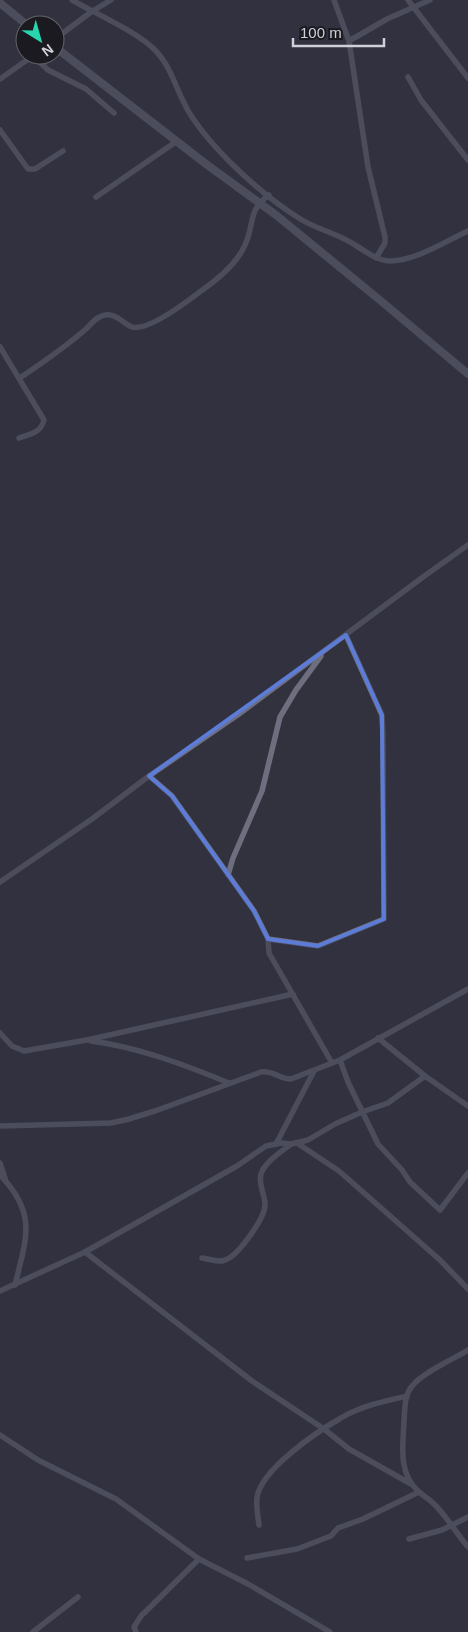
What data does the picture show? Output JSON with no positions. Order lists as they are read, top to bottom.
{
  "scale_bar": "100 m",
  "north": "bottom right"
}
